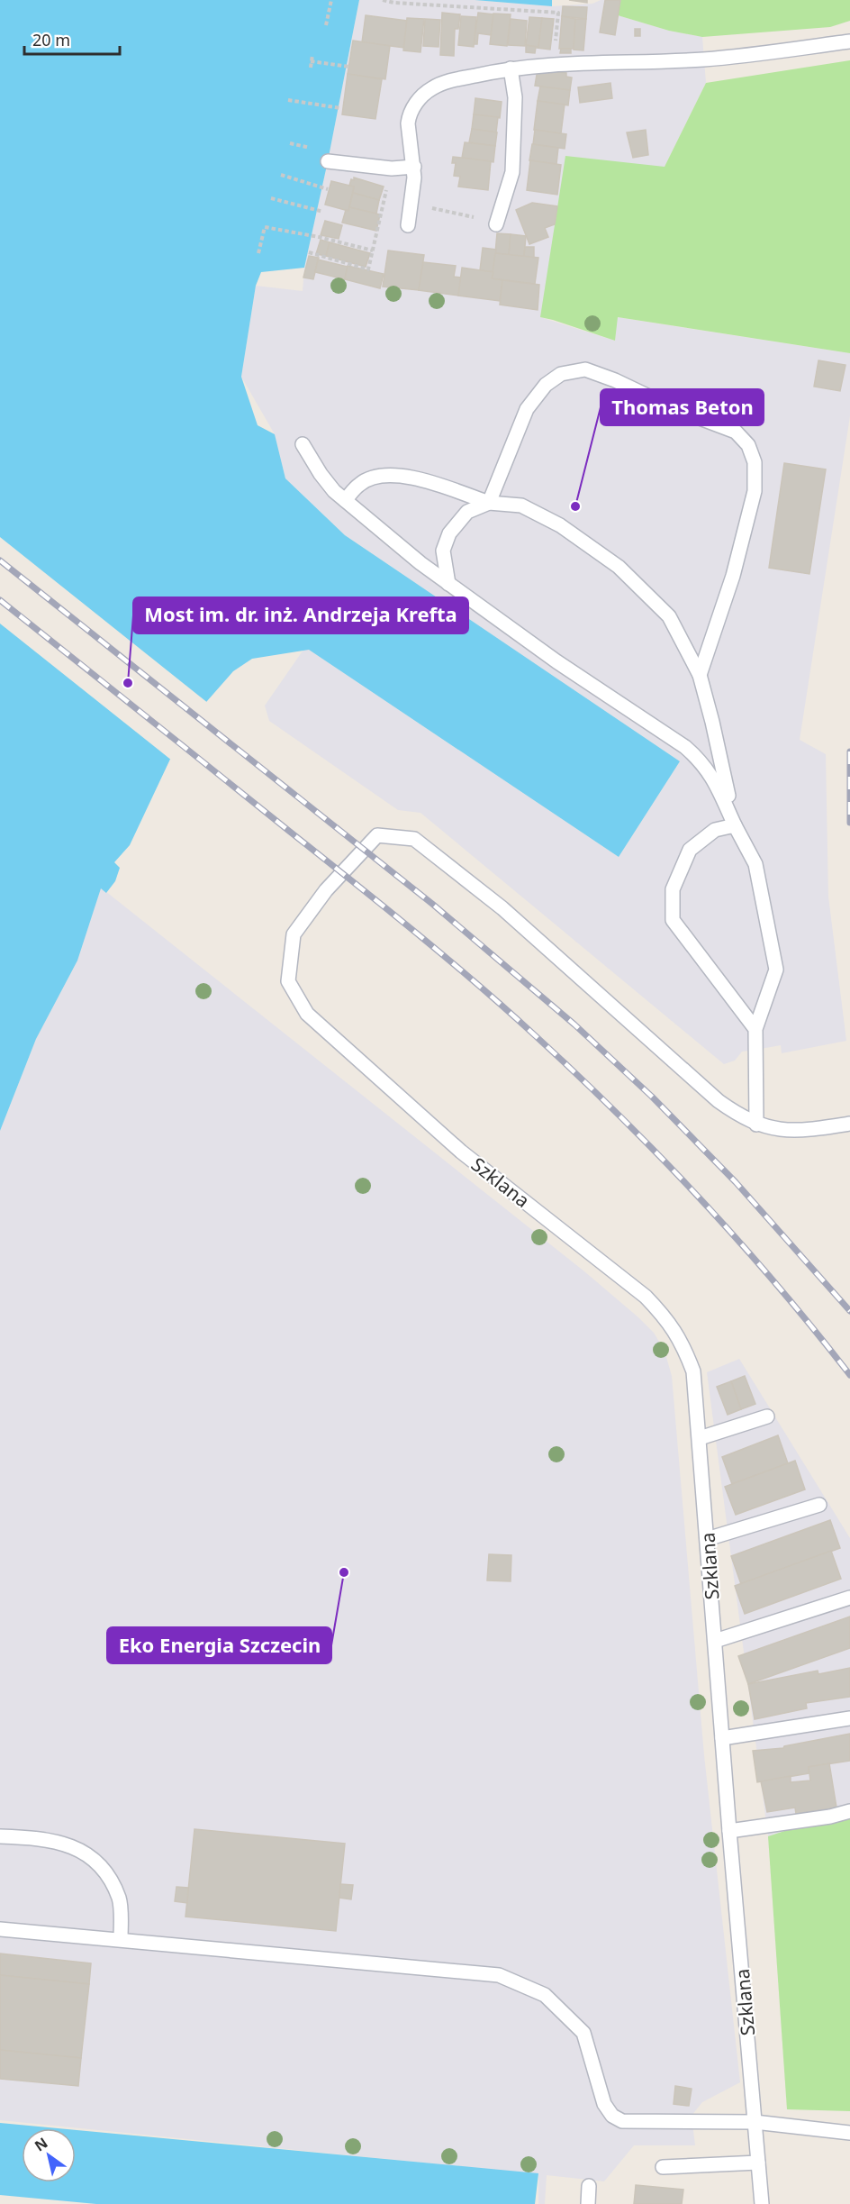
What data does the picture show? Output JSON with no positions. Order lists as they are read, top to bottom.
{
  "streets": {
    "lane": ["Szklana"]
  },
  "places": ["Thomas Beton", "Most im. dr. inż. Andrzeja Krefta", "Eko Energia Szczecin"],
  "scale_bar": "20 m",
  "north": "top left"
}
